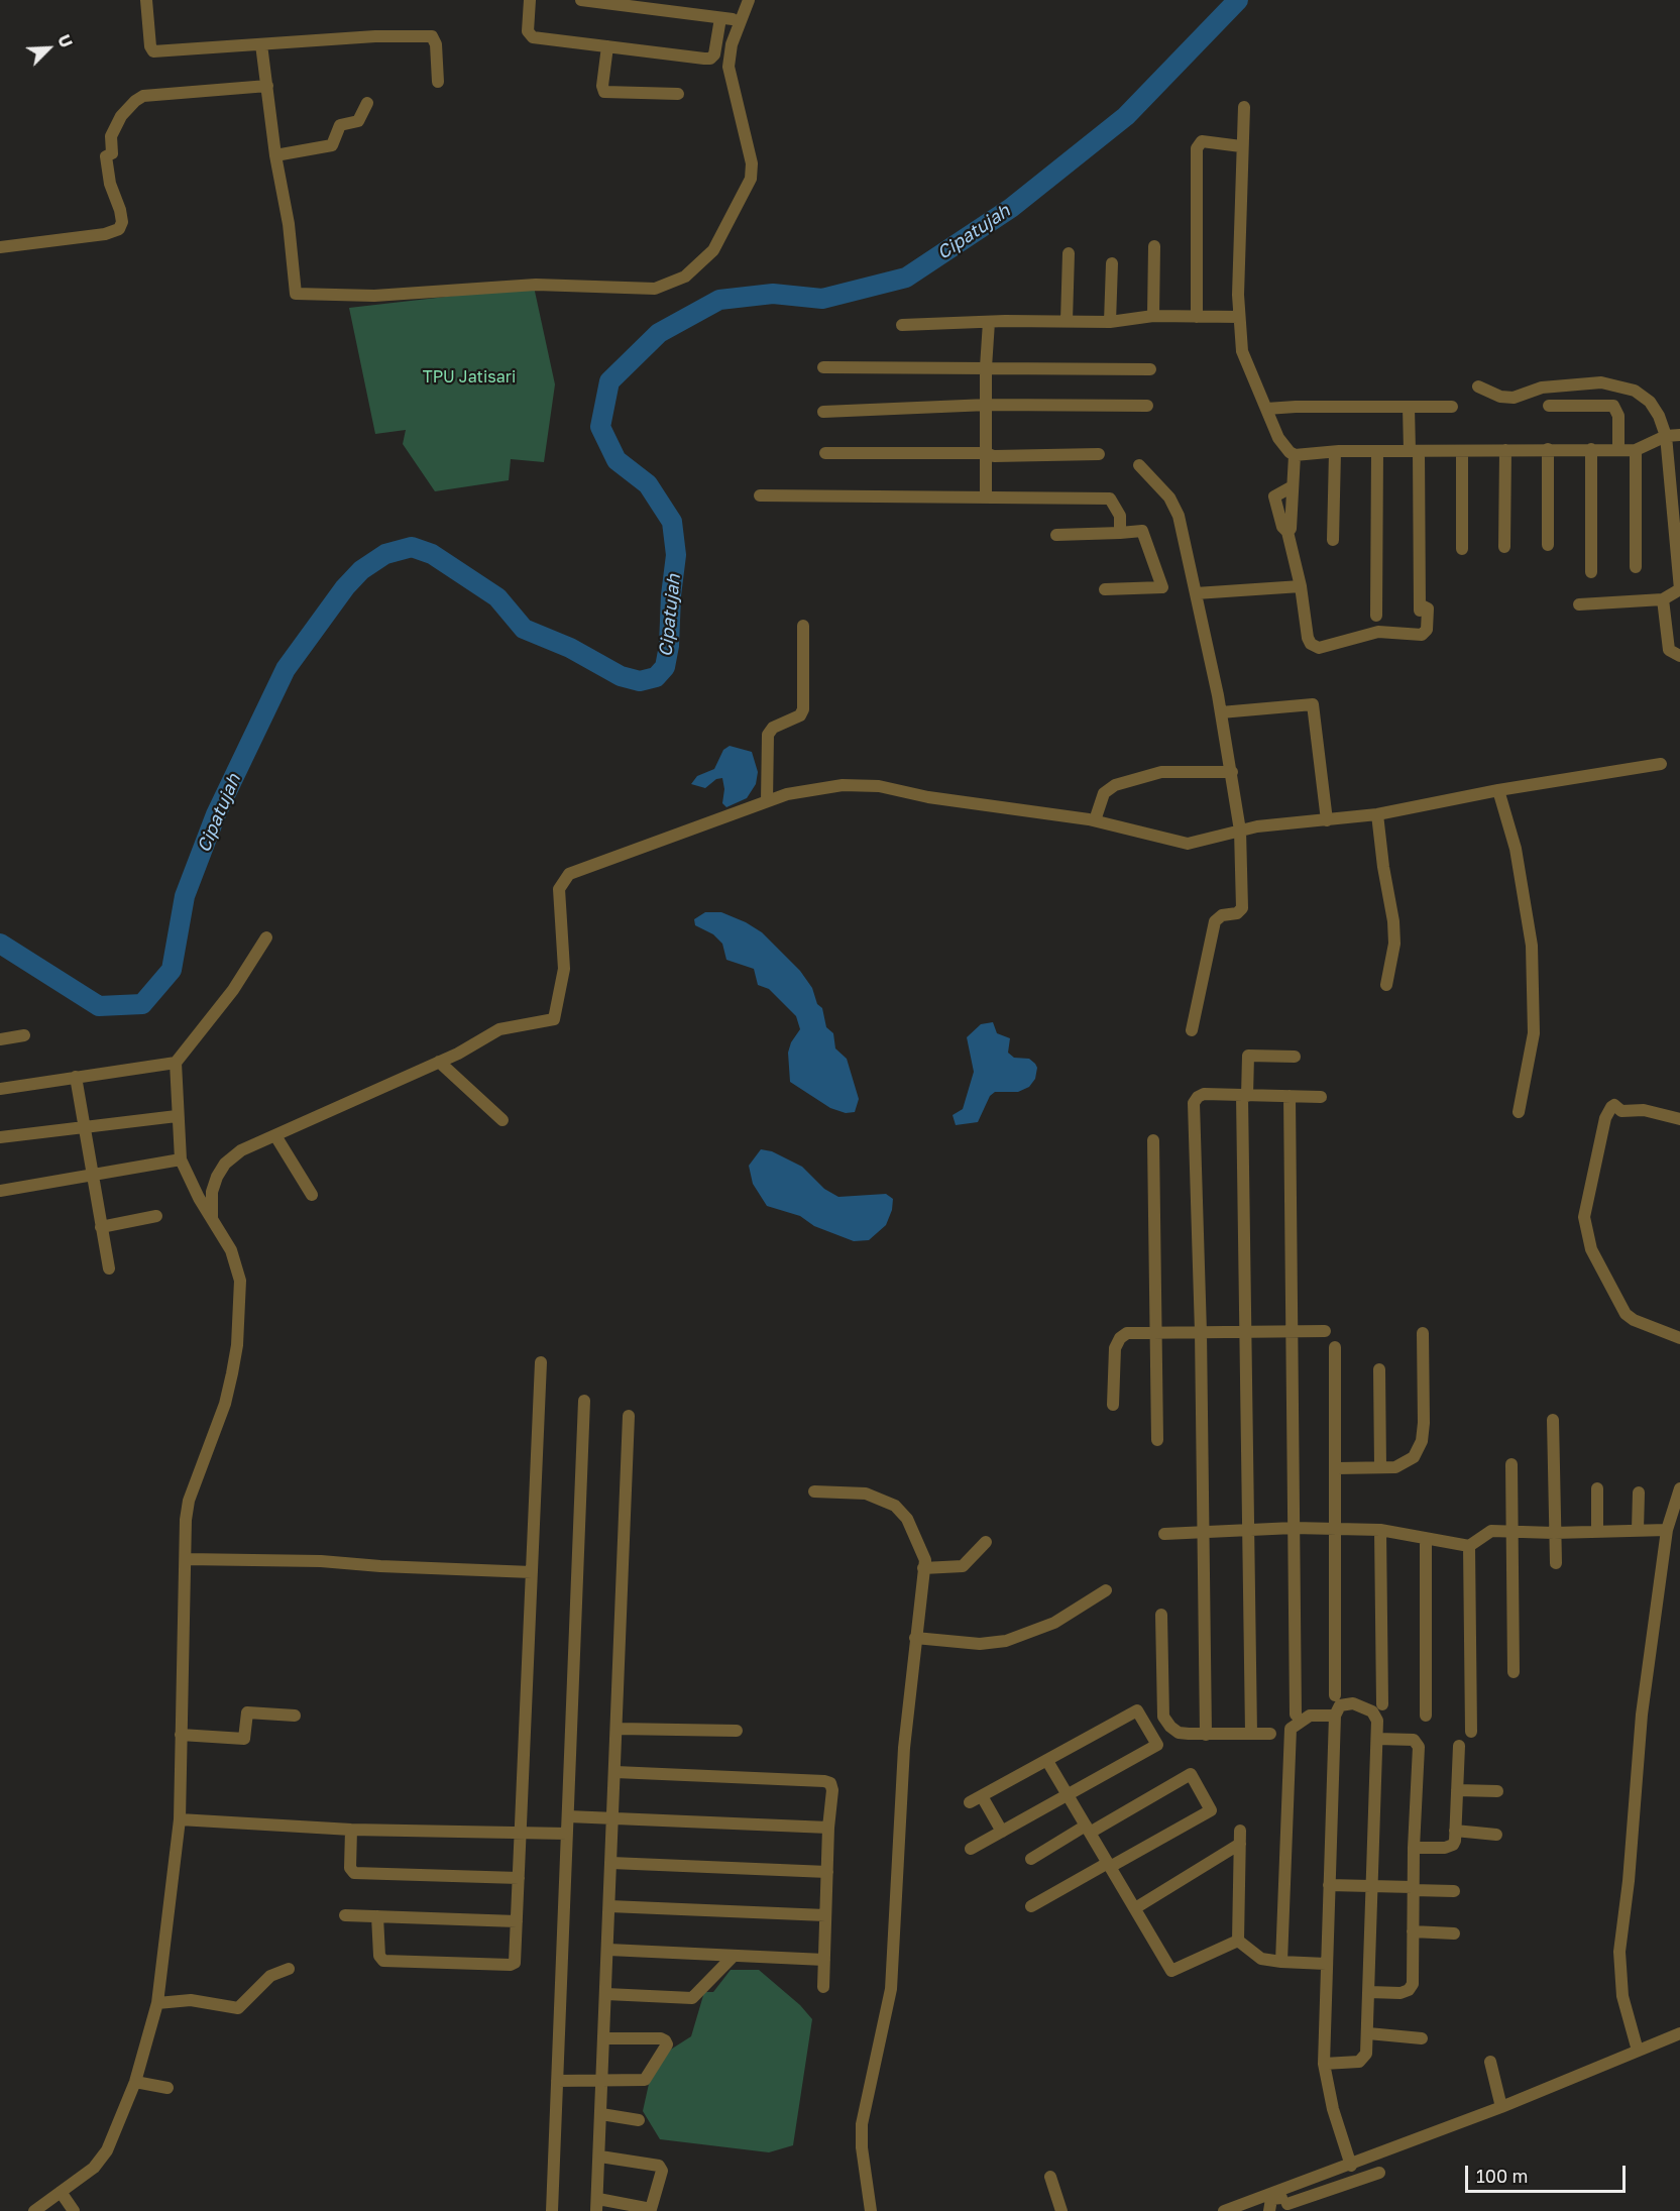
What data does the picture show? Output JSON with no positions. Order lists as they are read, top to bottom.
{
  "water": ["Cipatujah"],
  "parks": ["TPU Jatisari"],
  "scale_bar": "100 m",
  "north": "top right"
}
